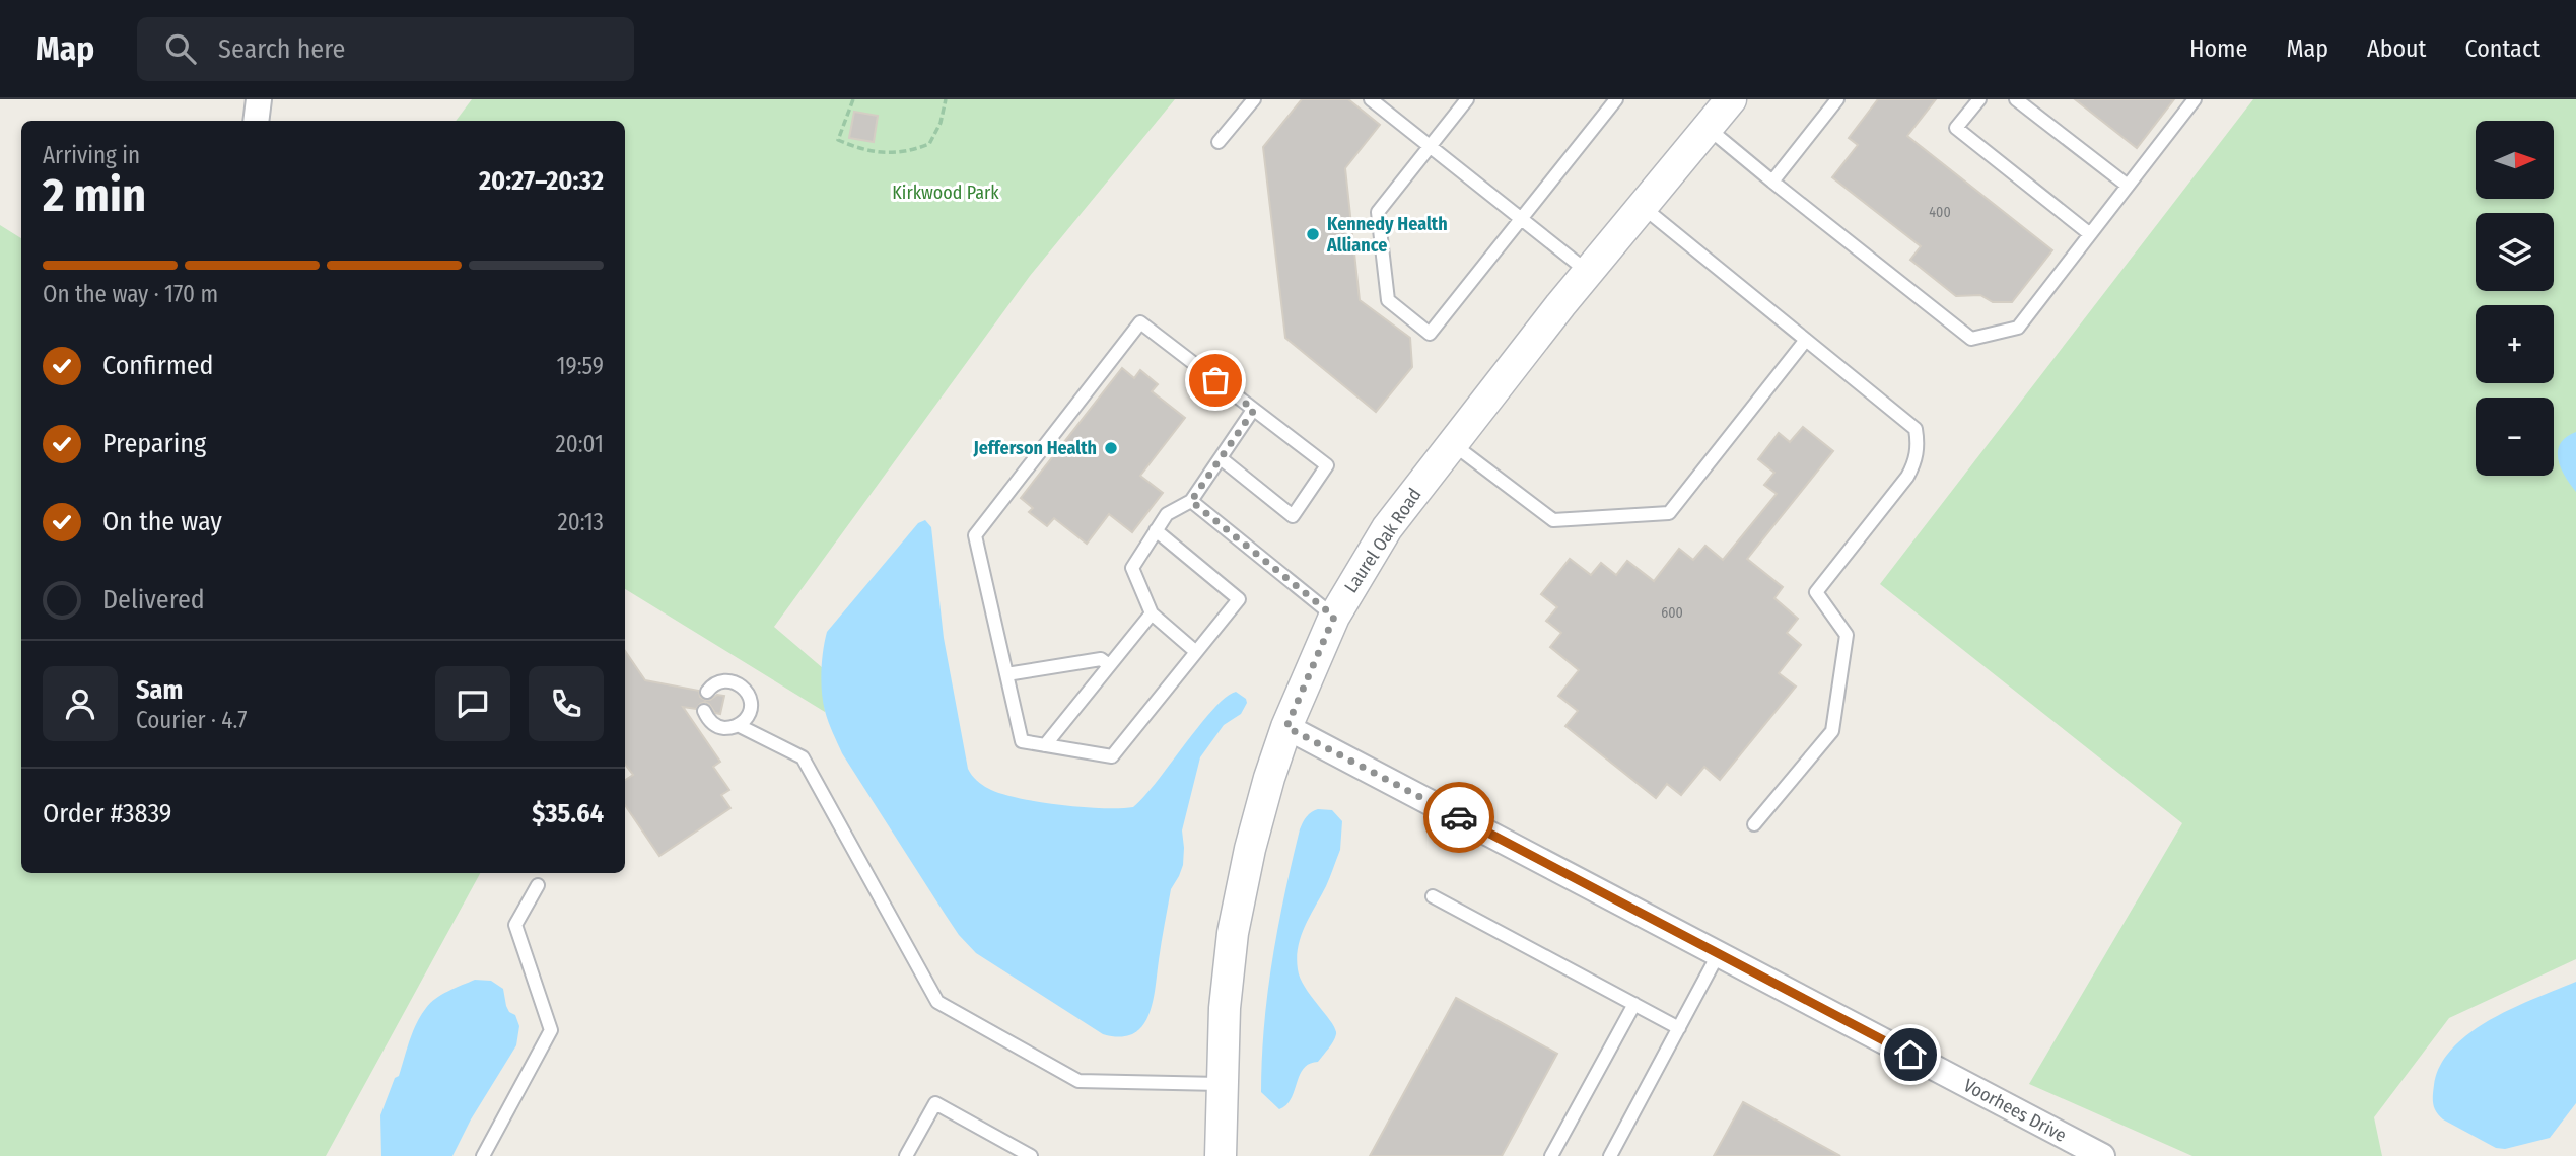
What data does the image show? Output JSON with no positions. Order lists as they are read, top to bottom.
{
  "streets": {
    "street": ["Laurel Oak Road", "Voorhees Drive"]
  },
  "crossings": [
    ["Laurel Oak Road", "Voorhees Drive"]
  ],
  "parks": ["Kirkwood Park"],
  "places": ["Kennedy Health Alliance", "Jefferson Health"],
  "house_numbers": ["400", "600"],
  "north": "right",
  "page": {
    "header": "Map",
    "search": "Search here",
    "nav": [
      "Home",
      "Map",
      "About",
      "Contact"
    ],
    "map_buttons": ["+", "−"],
    "heading": ["2 min", "Arriving in", "20:27–20:32"],
    "panel": [
      "Sam",
      "Courier · 4.7",
      "Order #3839",
      "$35.64"
    ],
    "bar": "On the way · 170 m",
    "list": [
      ["Confirmed", "19:59"],
      ["Preparing", "20:01"],
      ["On the way", "20:13"],
      "Delivered"
    ]
  }
}
